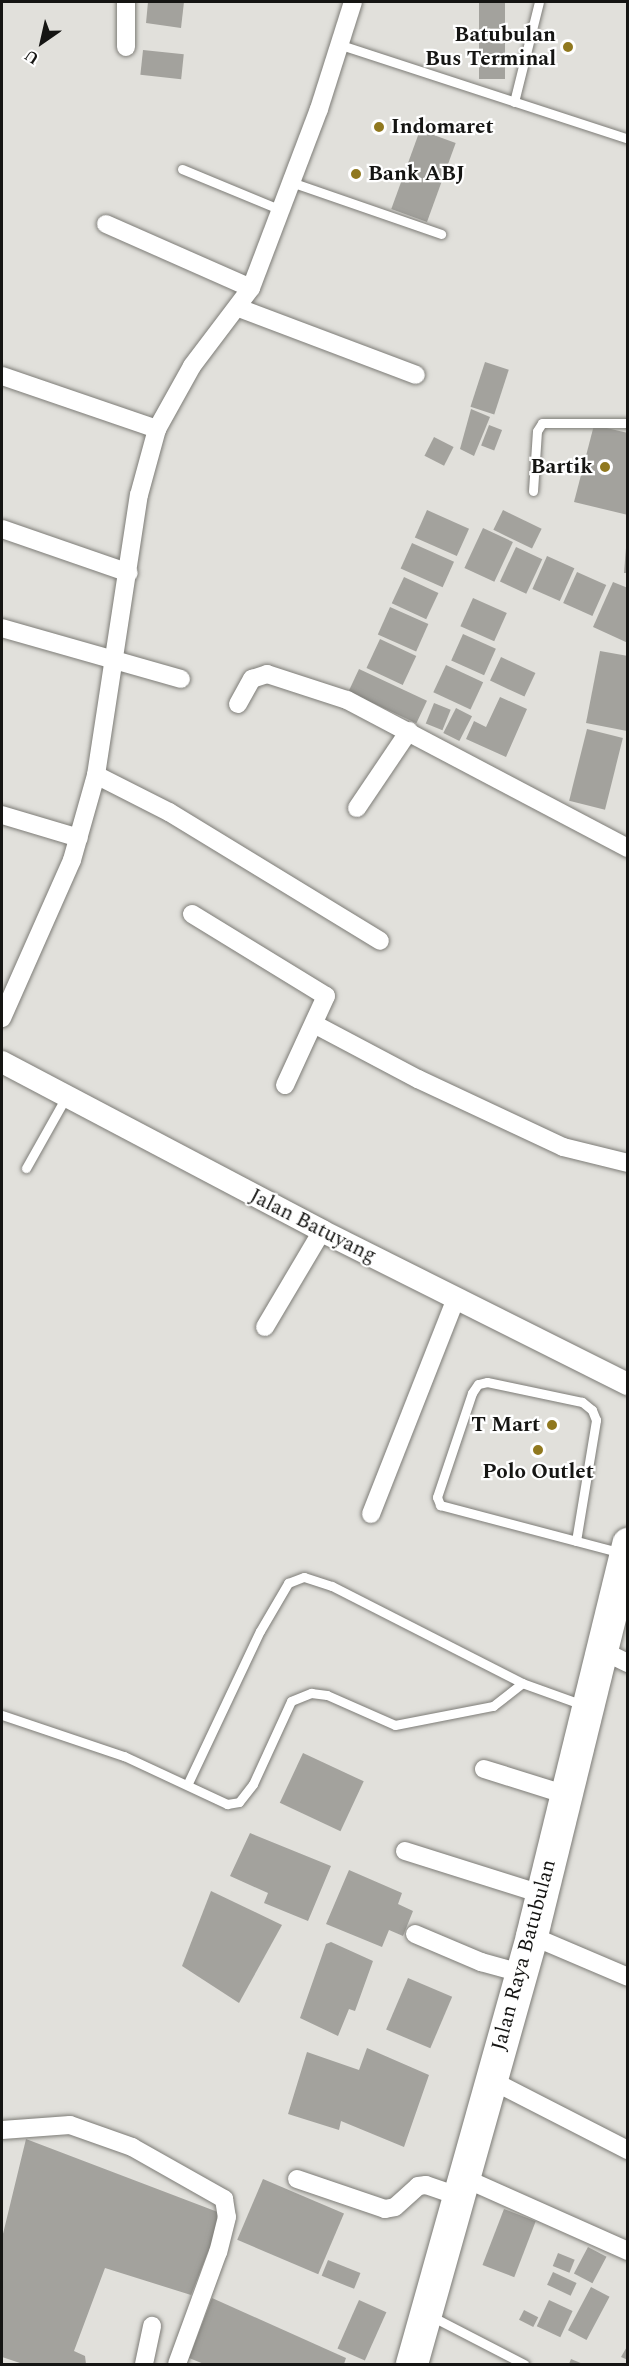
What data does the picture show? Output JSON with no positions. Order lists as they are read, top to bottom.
{
  "streets": {
    "highway": ["Jalan Raya Batubulan"],
    "street": ["Jalan Batuyang"]
  },
  "places": [
    "Batubulan Bus Terminal",
    "Indomaret",
    "Bank ABJ",
    "Bartik",
    "T Mart",
    "Polo Outlet"
  ],
  "north": "bottom left"
}
